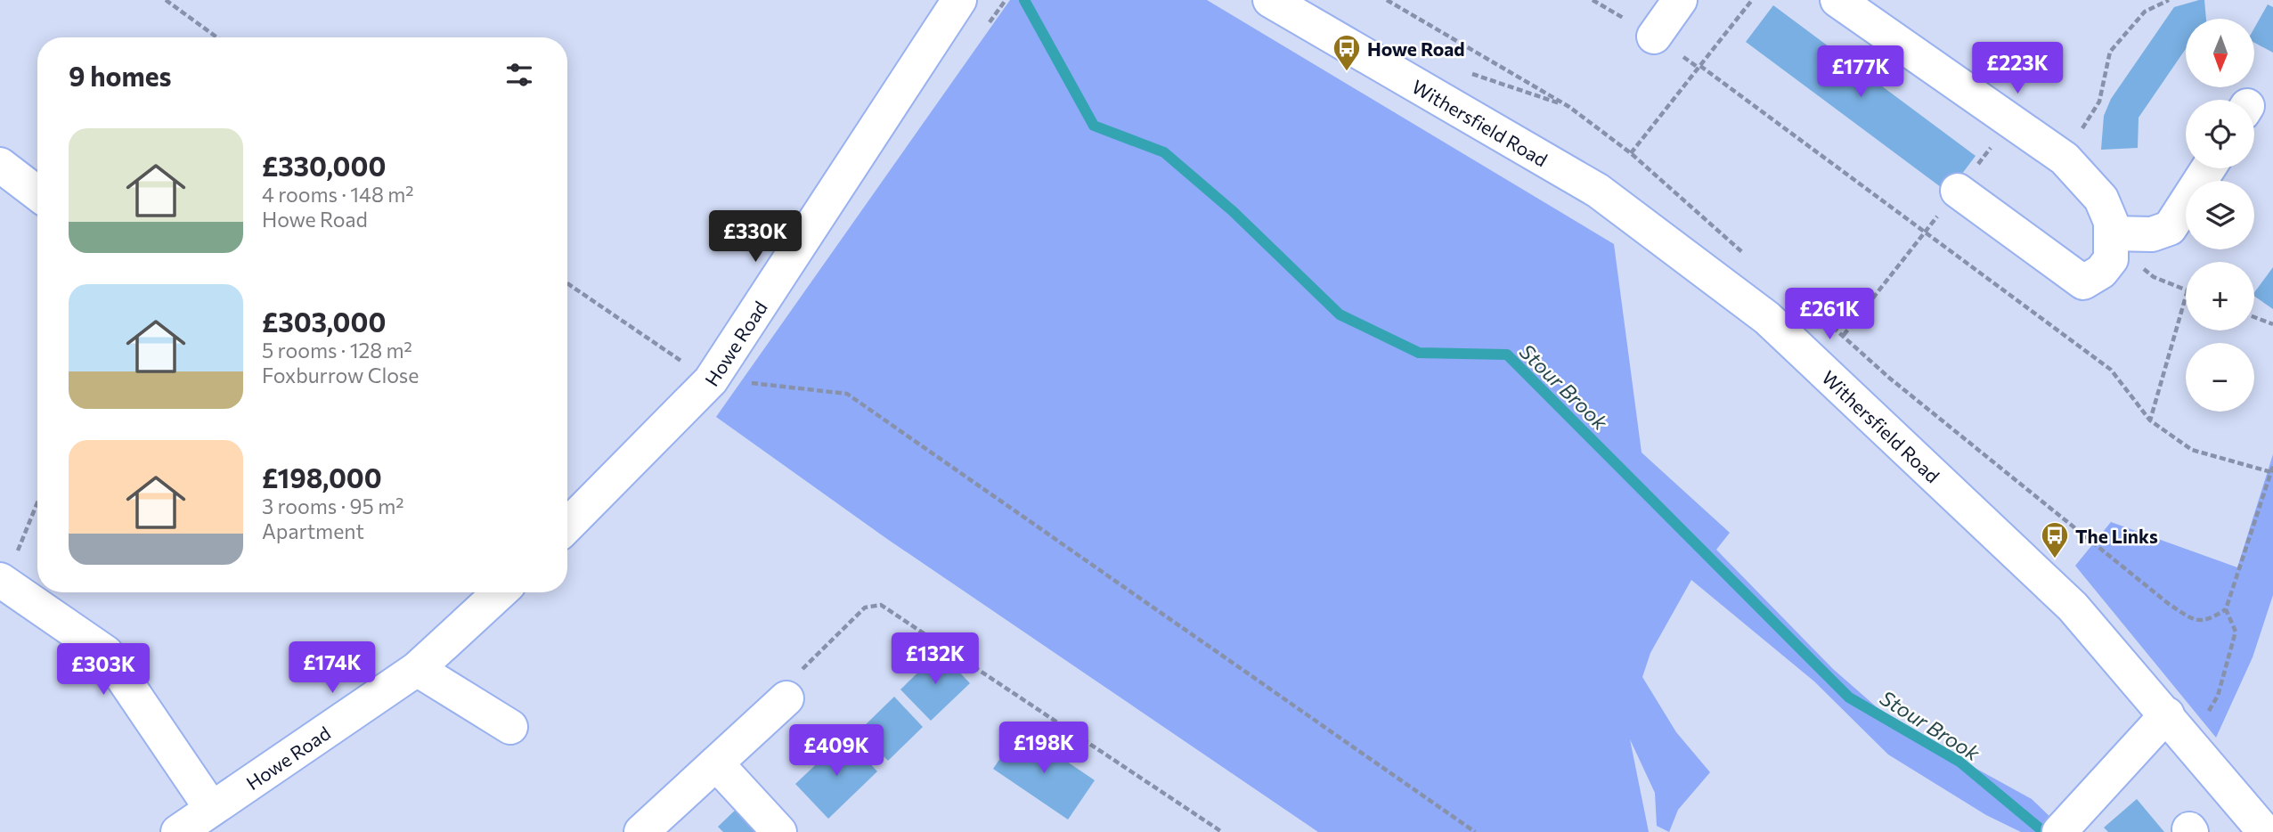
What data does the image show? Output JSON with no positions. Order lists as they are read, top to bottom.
{
  "streets": {
    "street": ["Withersfield Road", "Howe Road"]
  },
  "water": ["Stour Brook"],
  "places": {
    "bus stop": ["Howe Road", "The Links"]
  },
  "north": "bottom",
  "page": {
    "map_buttons": ["+", "−"],
    "heading": "9 homes",
    "price": [
      "£223K",
      "£177K",
      "£330K",
      "£261K",
      "£132K",
      "£174K",
      "£303K",
      "£198K",
      "£409K"
    ],
    "list": [
      {
        "name": "£330,000",
        "note": "4 rooms · 148 m² · Howe Road"
      },
      {
        "name": "£303,000",
        "note": "5 rooms · 128 m² · Foxburrow Close"
      },
      {
        "name": "£198,000",
        "note": "3 rooms · 95 m² · Apartment"
      }
    ]
  }
}
